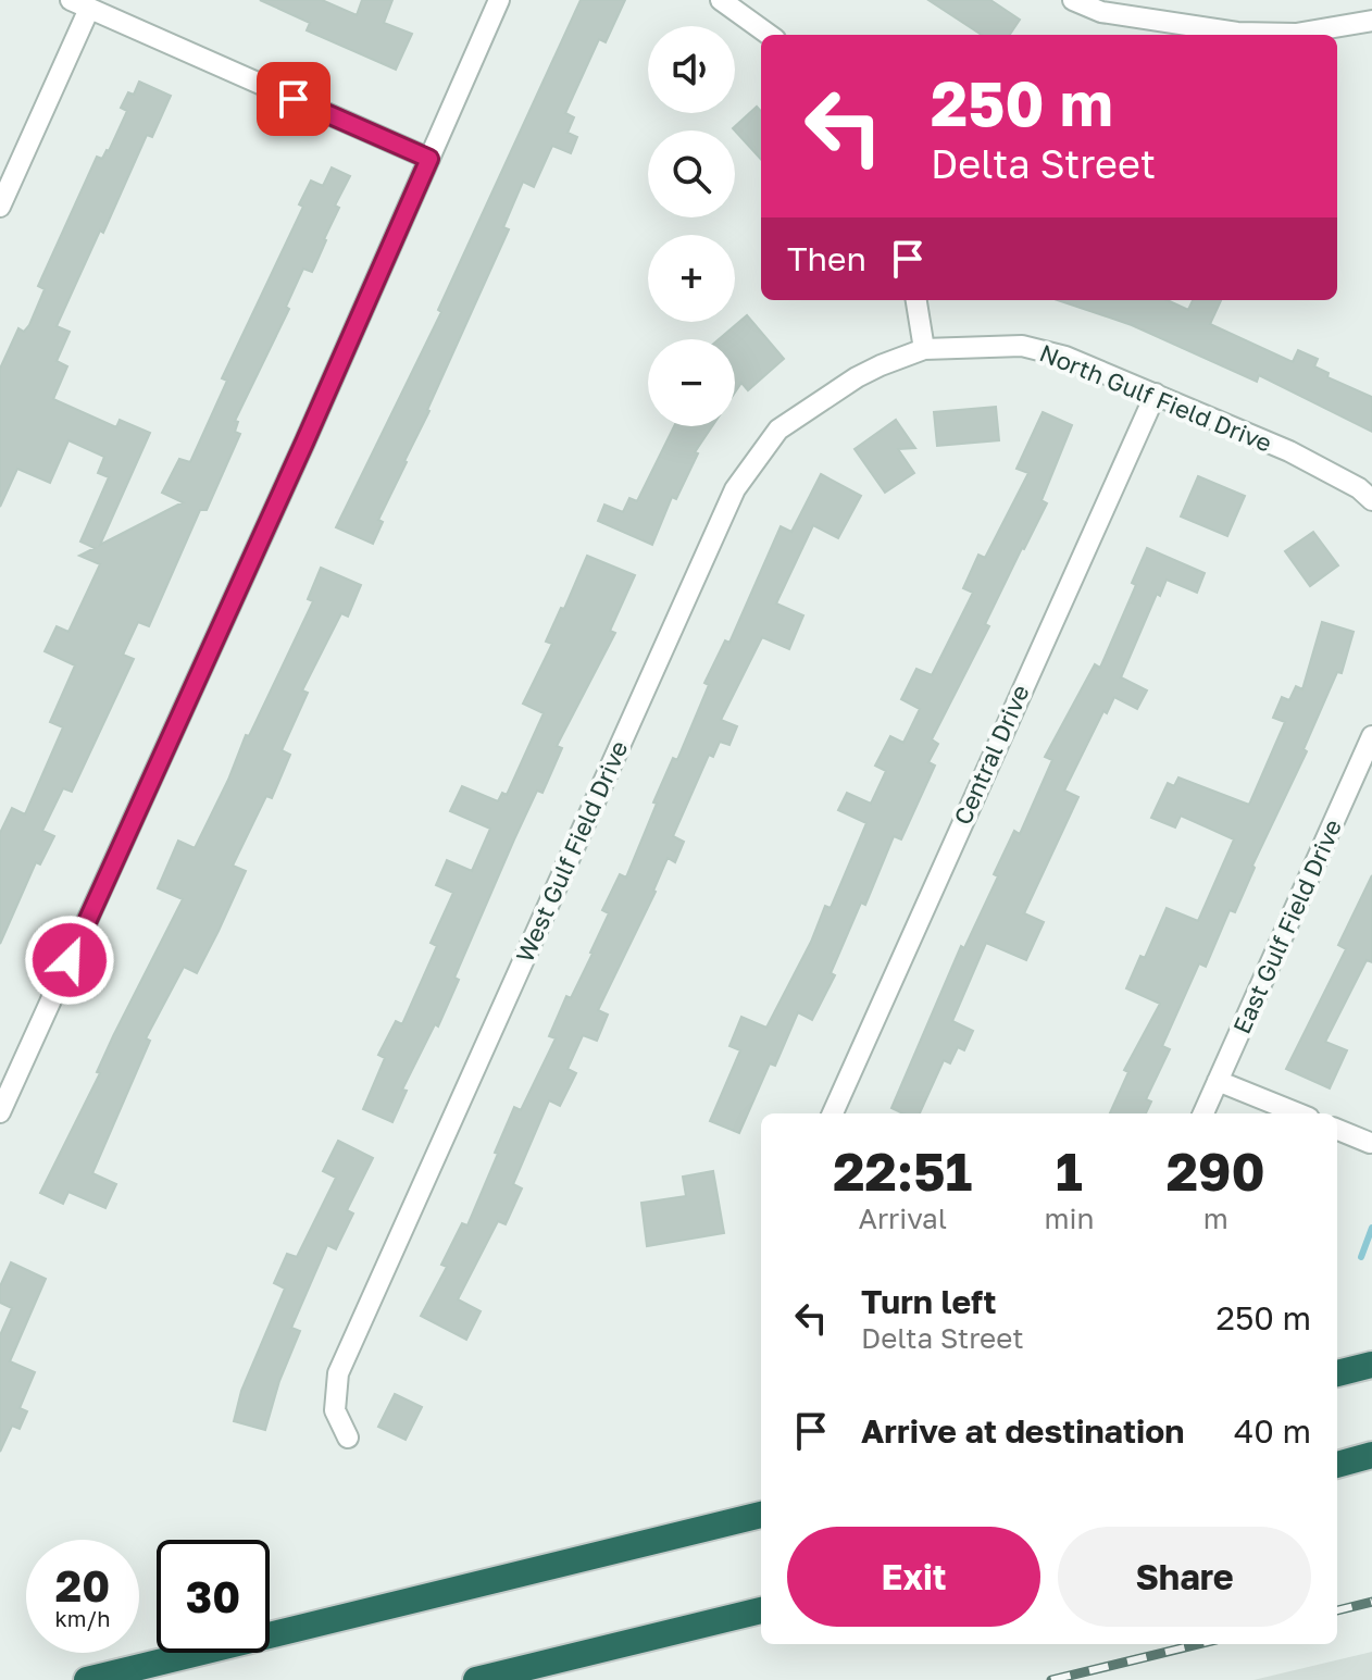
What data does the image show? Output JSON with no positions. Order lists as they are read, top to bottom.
{
  "streets": {
    "street": [
      "North Gulf Field Drive",
      "Central Drive",
      "West Gulf Field Drive",
      "East Gulf Field Drive"
    ]
  },
  "crossings": [
    ["North Gulf Field Drive", "Central Drive"],
    ["North Gulf Field Drive", "West Gulf Field Drive"]
  ],
  "page": {
    "map_buttons": ["+", "−"],
    "turn": ["250 m", "Delta Street"],
    "then": "Then",
    "eta": [
      "22:51",
      "Arrival",
      "1",
      "min",
      "290",
      "m"
    ],
    "list": [
      {
        "name": "Turn left",
        "note": "Delta Street",
        "value": "250 m"
      },
      {
        "name": "Arrive at destination",
        "value": "40 m"
      }
    ],
    "buttons": ["Exit", "Share"],
    "speed": "20 km/h",
    "limit": "30"
  }
}
